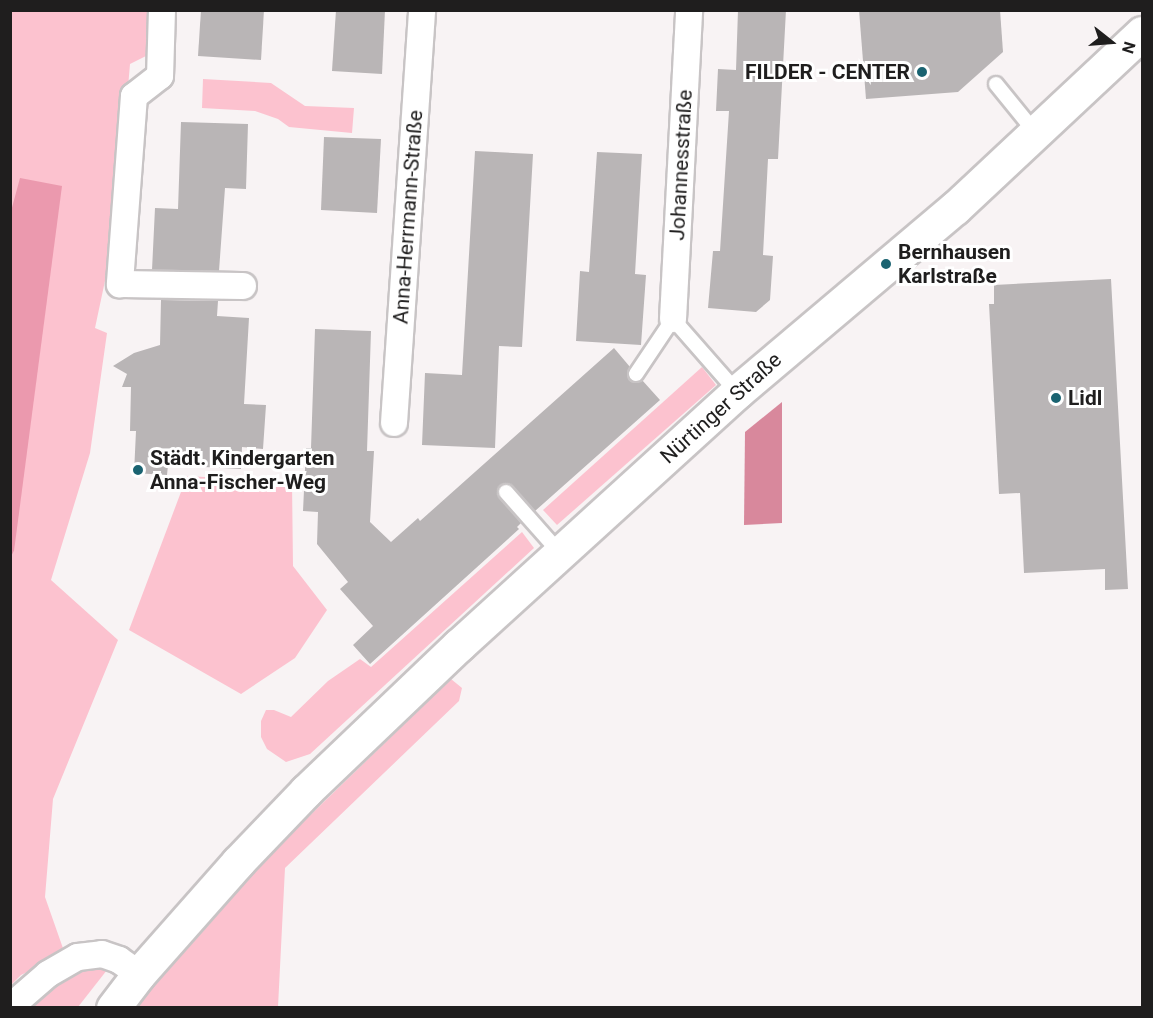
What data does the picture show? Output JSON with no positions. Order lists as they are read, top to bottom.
{
  "streets": {
    "main road": ["Nürtinger Straße"],
    "street": ["Johannesstraße", "Anna-Herrmann-Straße"]
  },
  "places": [
    "FILDER - CENTER",
    "Bernhausen Karlstraße",
    "Lidl",
    "Städt. Kindergarten Anna-Fischer-Weg"
  ],
  "north": "right"
}
